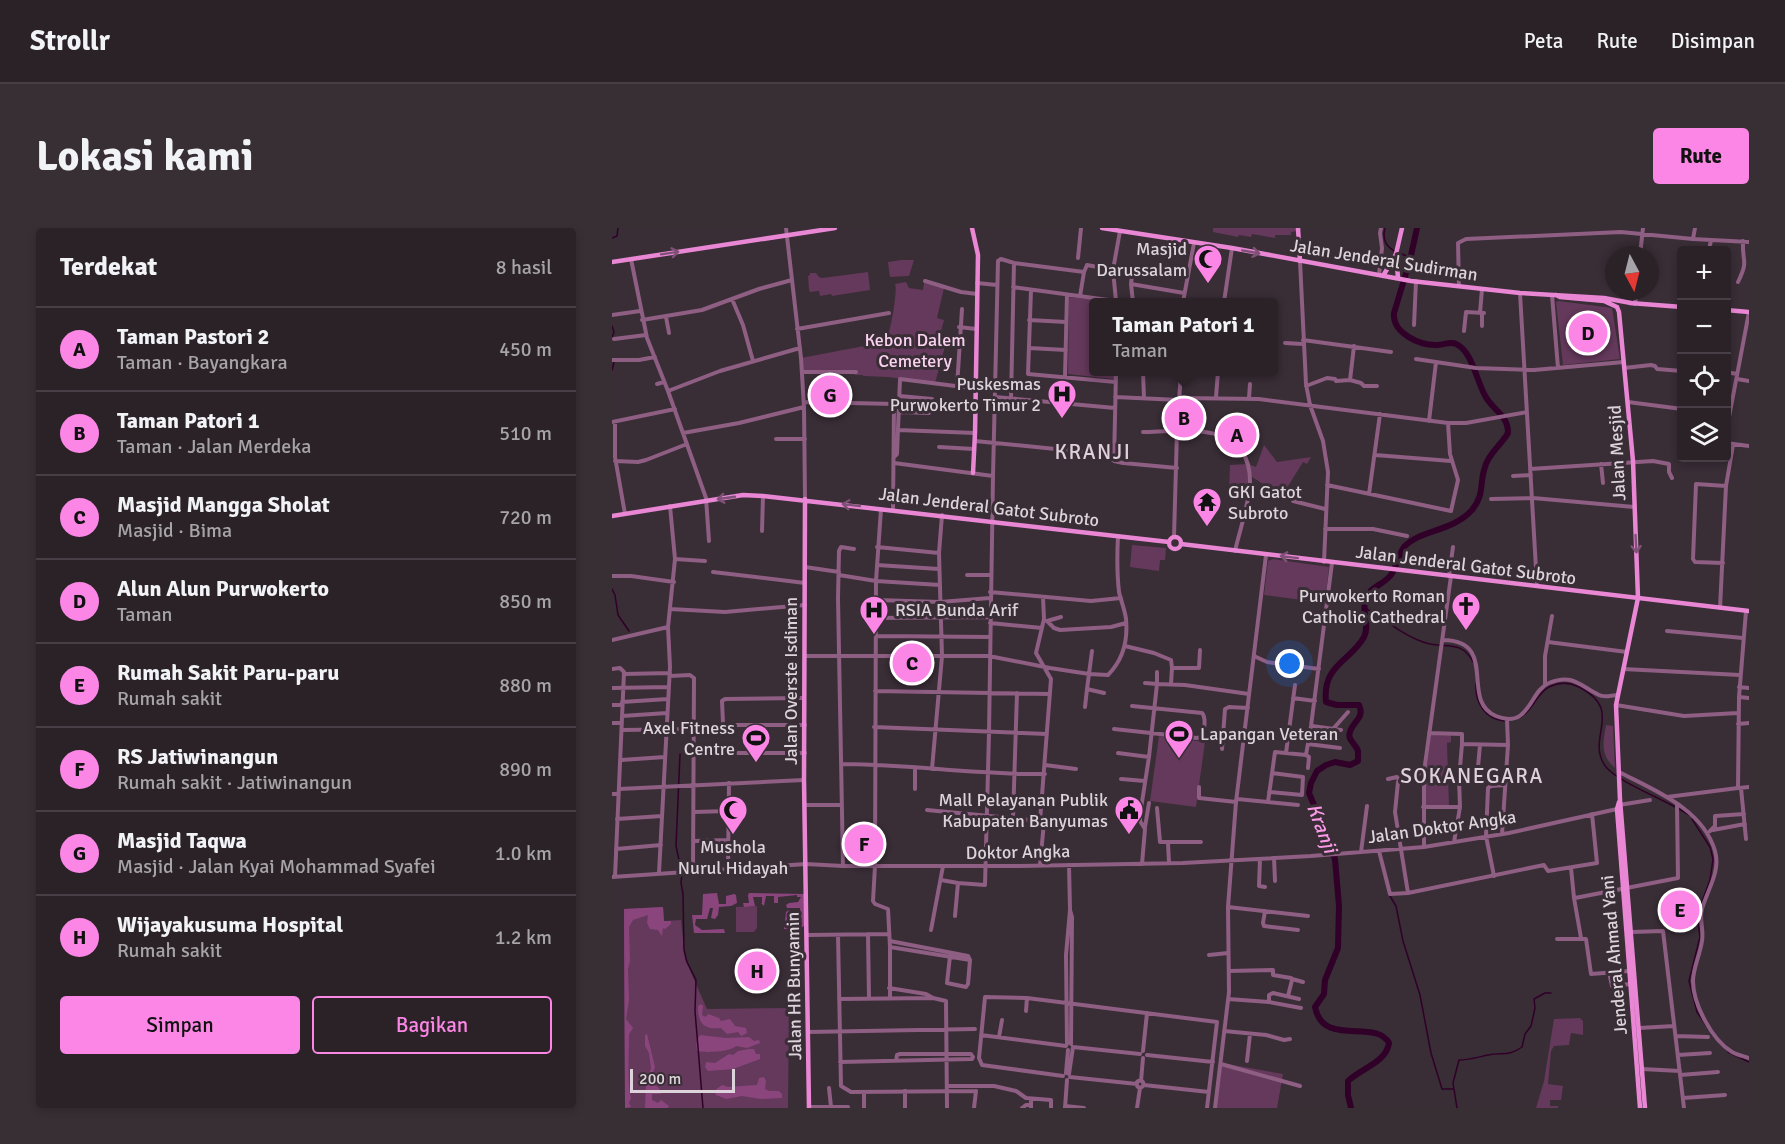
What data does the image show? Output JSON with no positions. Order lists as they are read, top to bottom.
{
  "streets": {
    "main road": [
      "Jalan Jenderal Sudirman",
      "Jalan Mesjid",
      "Jalan Jenderal Gatot Subroto",
      "Jalan Overste Isdiman",
      "Jenderal Ahmad Yani",
      "Jalan HR Bunyamin"
    ],
    "street": ["Jalan Doktor Angka", "Doktor Angka"]
  },
  "crossings": [
    ["Jalan Jenderal Sudirman", "Jalan Mesjid"],
    ["Jalan Mesjid", "Jalan Jenderal Gatot Subroto"],
    ["Jalan Mesjid", "Jenderal Ahmad Yani"],
    ["Jalan Jenderal Gatot Subroto", "Jalan Overste Isdiman"],
    ["Jalan Overste Isdiman", "Doktor Angka"],
    ["Jalan Overste Isdiman", "Jalan HR Bunyamin"],
    ["Jalan Doktor Angka", "Doktor Angka"],
    ["Jalan Doktor Angka", "Jenderal Ahmad Yani"],
    ["Doktor Angka", "Jalan HR Bunyamin"]
  ],
  "districts": ["KRANJI", "SOKANEGARA"],
  "water": ["Kranji"],
  "parks": ["Kebon Dalem Cemetery"],
  "places": {
    "mosque": ["Masjid Darussalam", "Mushola Nurul Hidayah"],
    "hospital": ["Puskesmas Purwokerto Timur 2", "RSIA Bunda Arif"],
    "temple": ["GKI Gatot Subroto"],
    "church": ["Purwokerto Roman Catholic Cathedral"],
    "sports": ["Lapangan Veteran", "Axel Fitness Centre"],
    "public building": ["Mall Pelayanan Publik Kabupaten Banyumas"]
  },
  "scale_bar": "200 m",
  "north": "bottom",
  "page": {
    "header": "Strollr",
    "nav": ["Peta", "Rute", "Disimpan"],
    "buttons": [
      "Rute",
      ["Simpan", "Bagikan"]
    ],
    "title": "Lokasi kami",
    "heading": ["Terdekat", "8 hasil"],
    "map_buttons": ["+", "−"],
    "popup": ["Taman Patori 1", "Taman"],
    "list": [
      {
        "mark": "A",
        "name": "Taman Pastori 2",
        "note": "Taman · Bayangkara",
        "value": "450 m"
      },
      {
        "mark": "B",
        "name": "Taman Patori 1",
        "note": "Taman · Jalan Merdeka",
        "value": "510 m"
      },
      {
        "mark": "C",
        "name": "Masjid Mangga Sholat",
        "note": "Masjid · Bima",
        "value": "720 m"
      },
      {
        "mark": "D",
        "name": "Alun Alun Purwokerto",
        "note": "Taman",
        "value": "850 m"
      },
      {
        "mark": "E",
        "name": "Rumah Sakit Paru-paru",
        "note": "Rumah sakit",
        "value": "880 m"
      },
      {
        "mark": "F",
        "name": "RS Jatiwinangun",
        "note": "Rumah sakit · Jatiwinangun",
        "value": "890 m"
      },
      {
        "mark": "G",
        "name": "Masjid Taqwa",
        "note": "Masjid · Jalan Kyai Mohammad Syafei",
        "value": "1.0 km"
      },
      {
        "mark": "H",
        "name": "Wijayakusuma Hospital",
        "note": "Rumah sakit",
        "value": "1.2 km"
      }
    ],
    "pins": [
      "D",
      "G",
      "B",
      "A",
      "C",
      "F",
      "E",
      "H"
    ],
    "scale": "200 m"
  }
}
